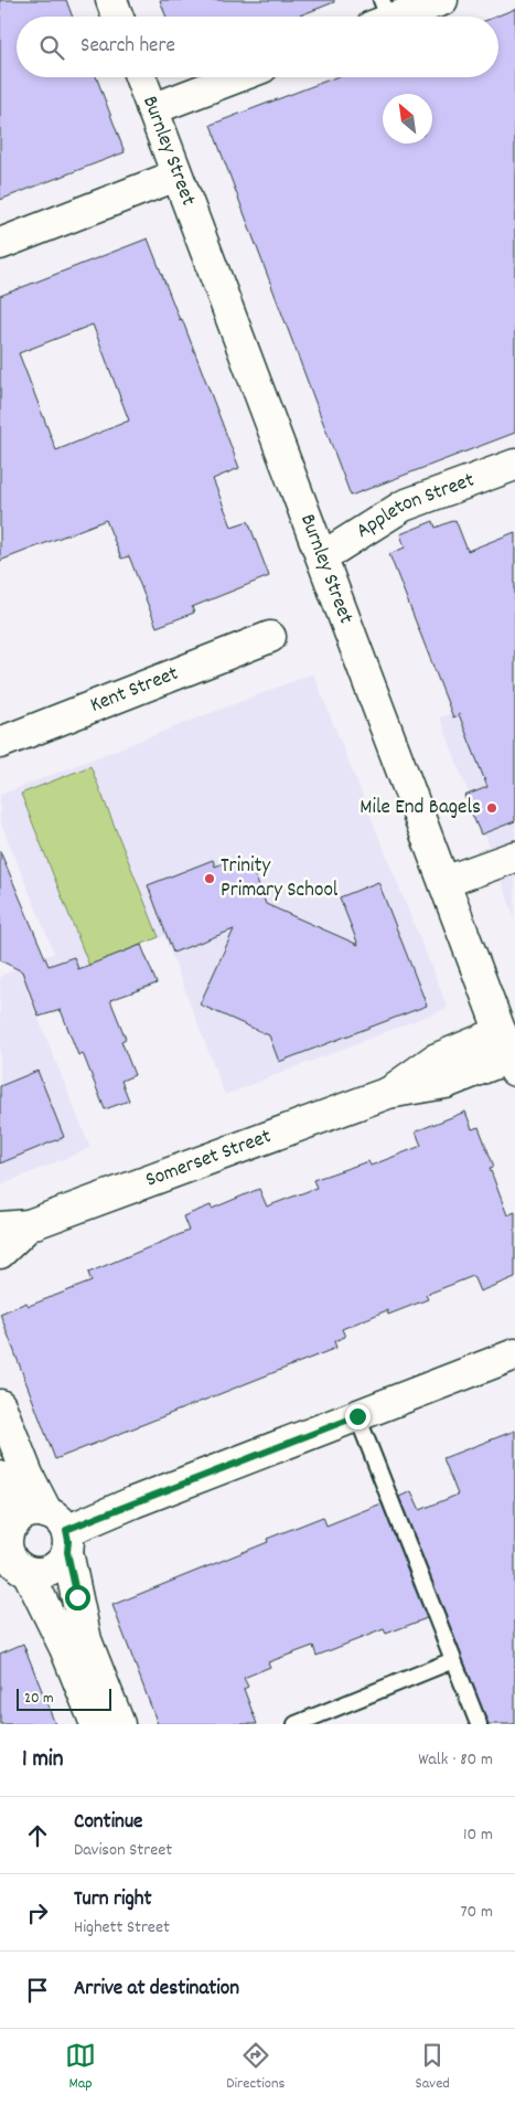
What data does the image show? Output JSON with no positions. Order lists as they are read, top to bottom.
{
  "streets": {
    "street": [
      "Burnley Street",
      "Appleton Street",
      "Kent Street",
      "Somerset Street"
    ]
  },
  "crossings": [
    ["Burnley Street", "Appleton Street"],
    ["Burnley Street", "Somerset Street"]
  ],
  "places": ["Mile End Bagels", "Trinity Primary School"],
  "scale_bar": "20 m",
  "north": "top left",
  "page": {
    "search": "Search here",
    "scale": "20 m",
    "heading": ["1 min", "Walk · 80 m"],
    "list": [
      ["Continue", "Davison Street", "10 m"],
      ["Turn right", "Highett Street", "70 m"],
      "Arrive at destination"
    ],
    "nav": ["Map", "Directions", "Saved"]
  }
}
